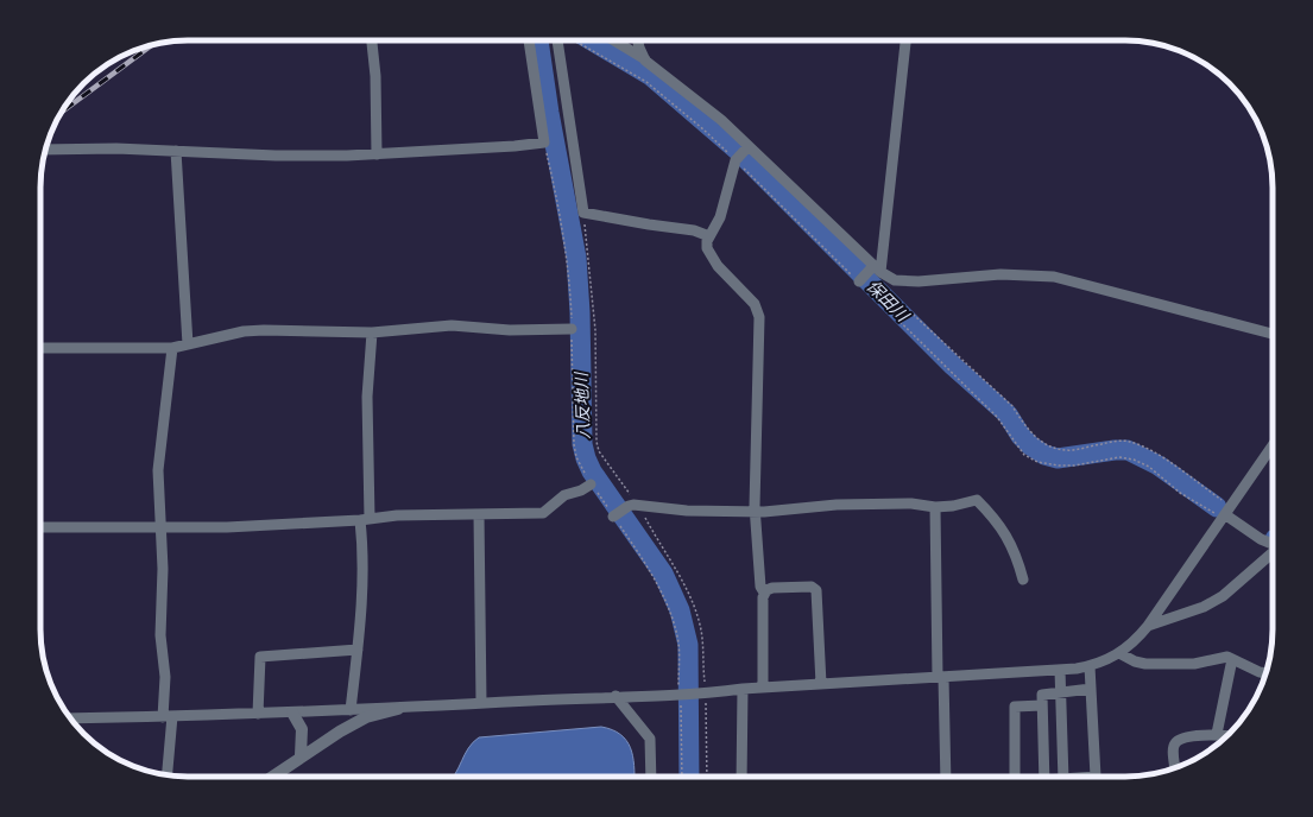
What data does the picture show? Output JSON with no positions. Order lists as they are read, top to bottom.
{
  "water": ["保田川", "八反地川"]
}
